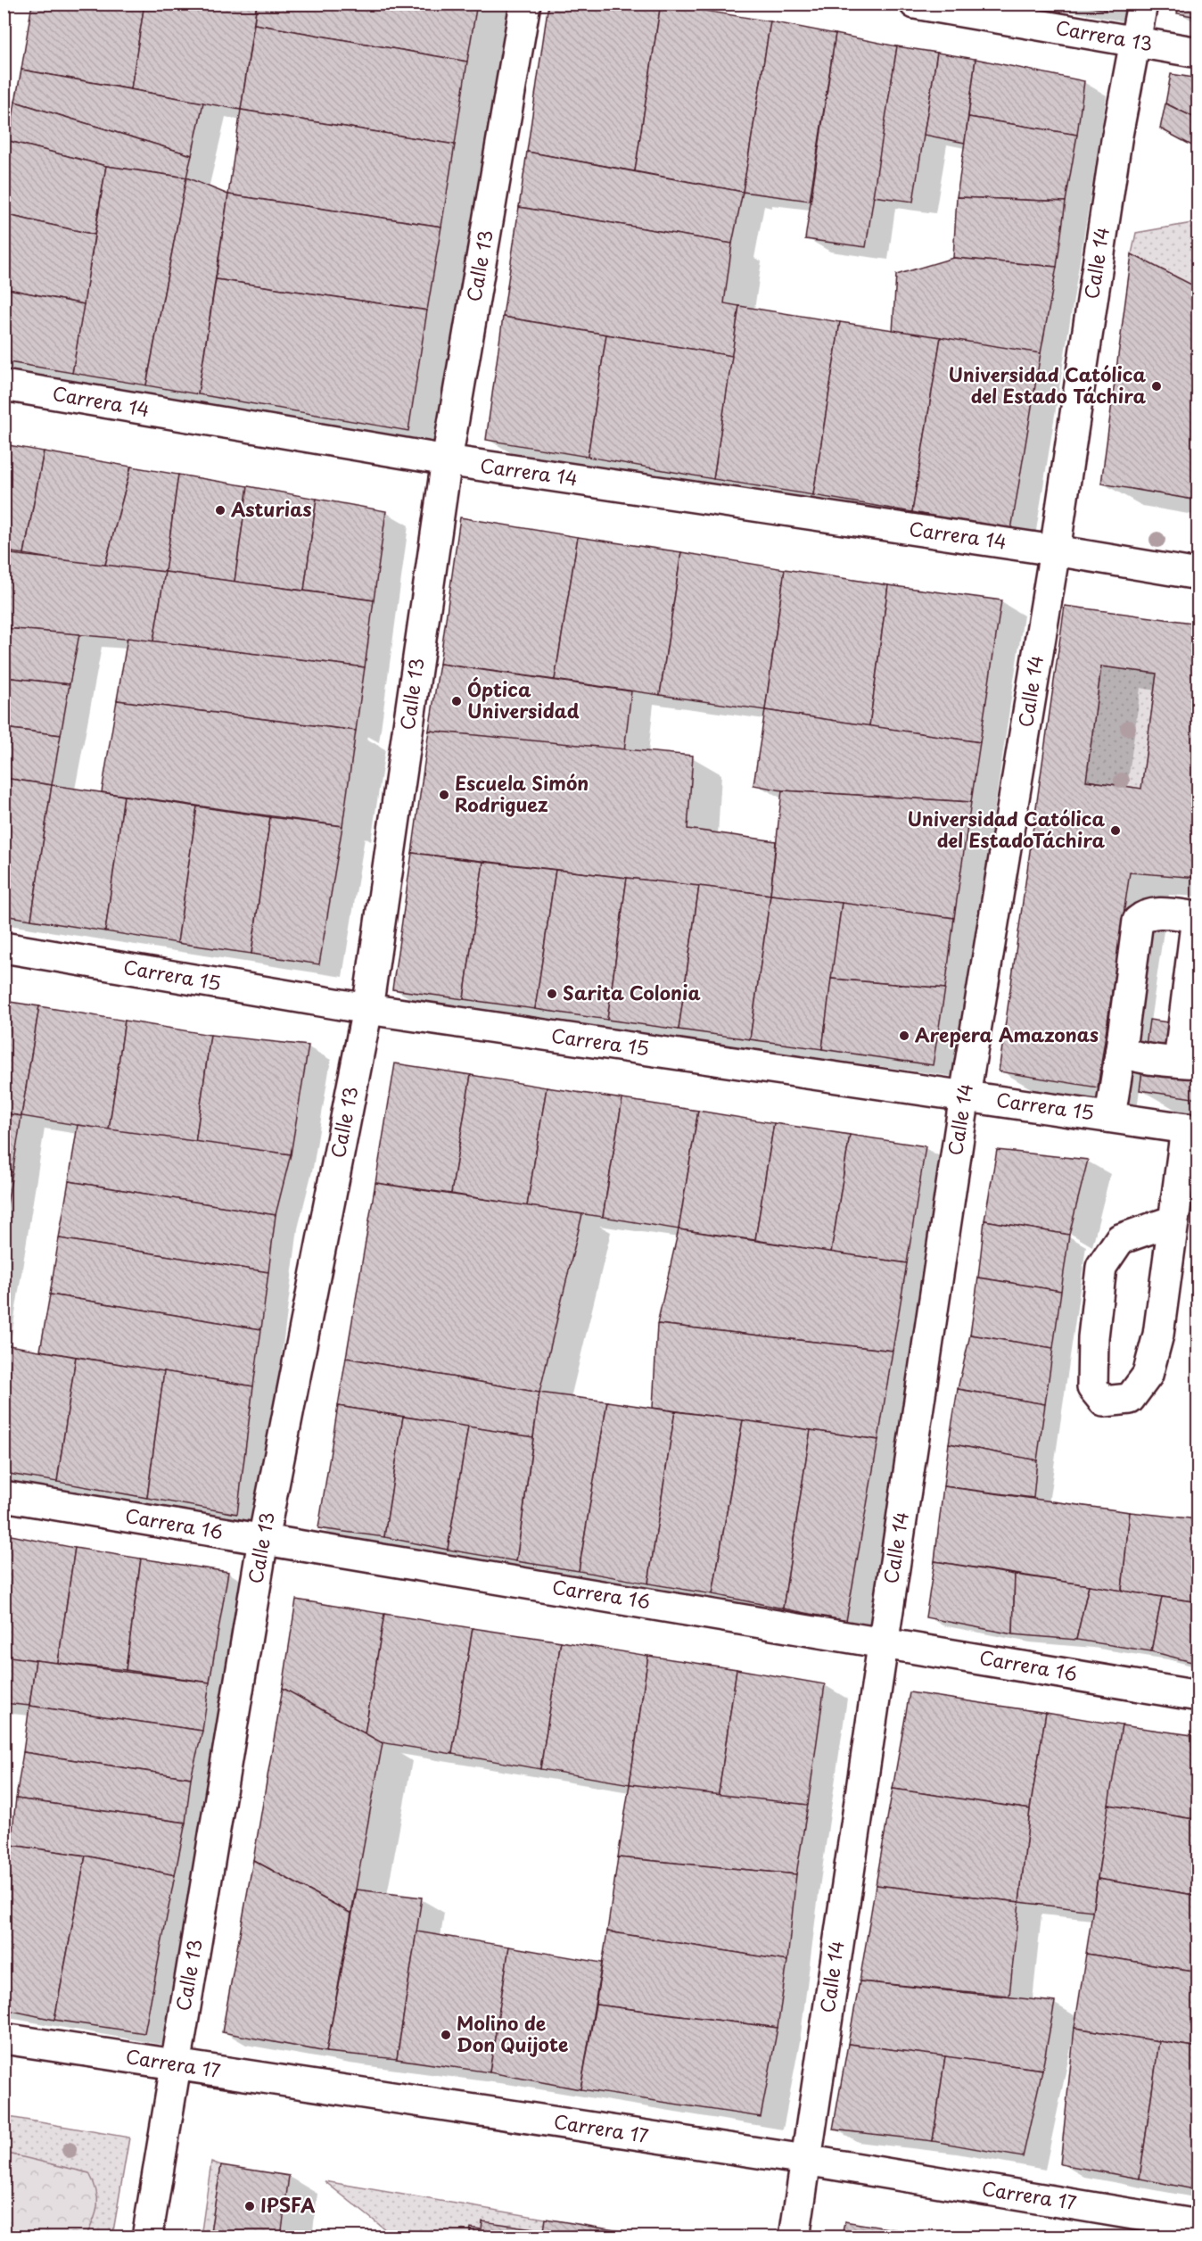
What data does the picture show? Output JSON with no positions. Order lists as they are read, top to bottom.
{
  "streets": {
    "street": [
      "Carrera 13",
      "Calle 14",
      "Calle 13",
      "Carrera 14",
      "Carrera 15",
      "Carrera 16",
      "Carrera 17"
    ]
  },
  "crossings": [
    ["Carrera 13", "Calle 14"],
    ["Calle 14", "Carrera 14"],
    ["Calle 14", "Carrera 15"],
    ["Calle 14", "Carrera 16"],
    ["Calle 14", "Carrera 17"],
    ["Calle 13", "Carrera 14"],
    ["Calle 13", "Carrera 15"],
    ["Calle 13", "Carrera 16"],
    ["Calle 13", "Carrera 17"]
  ],
  "places": [
    "Universidad Católica del Estado Táchira",
    "Asturias",
    "Óptica Universidad",
    "Escuela Simón Rodriguez",
    "Universidad Católica del EstadoTáchira",
    "Sarita Colonia",
    "Arepera Amazonas",
    "Molino de Don Quijote",
    "IPSFA"
  ]
}
